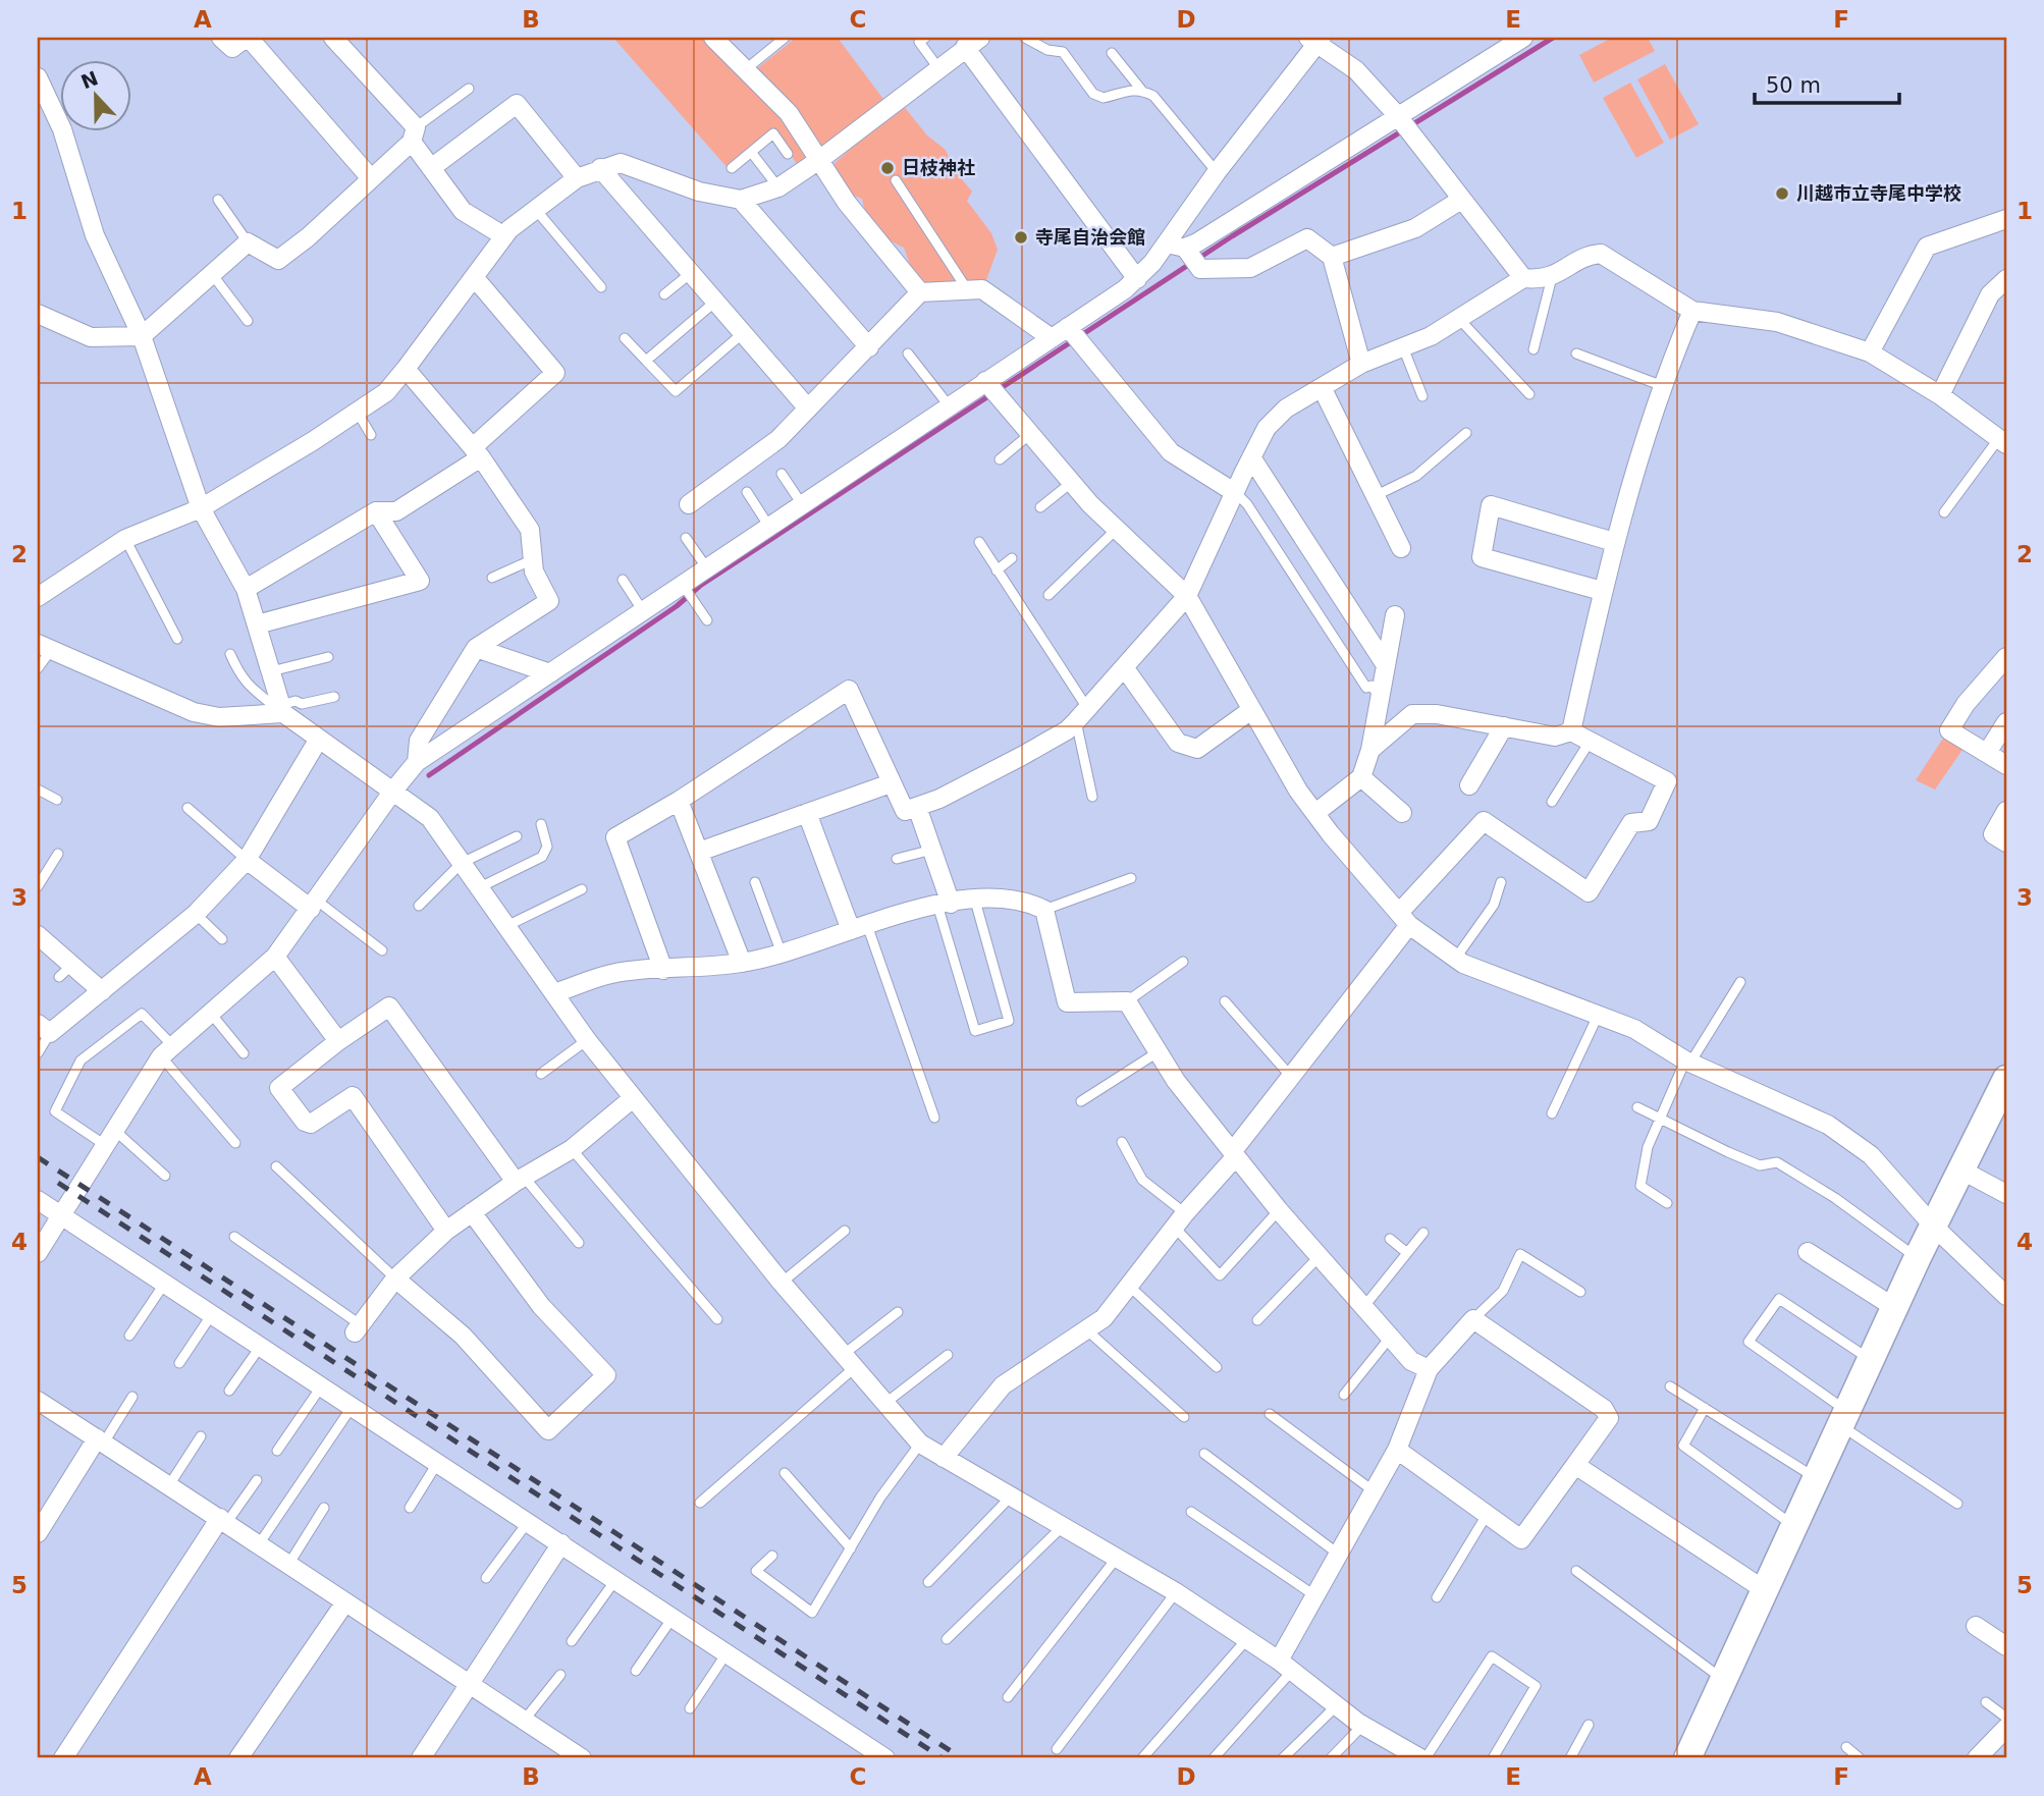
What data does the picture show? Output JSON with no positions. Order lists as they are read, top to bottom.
{
  "places": ["日枝神社", "川越市立寺尾中学校", "寺尾自治会館"],
  "scale_bar": "50 m",
  "north": "top",
  "grid": {
    "columns": [
      "A",
      "B",
      "C",
      "D",
      "E",
      "F"
    ],
    "rows": [
      "1",
      "2",
      "3",
      "4",
      "5"
    ]
  }
}
